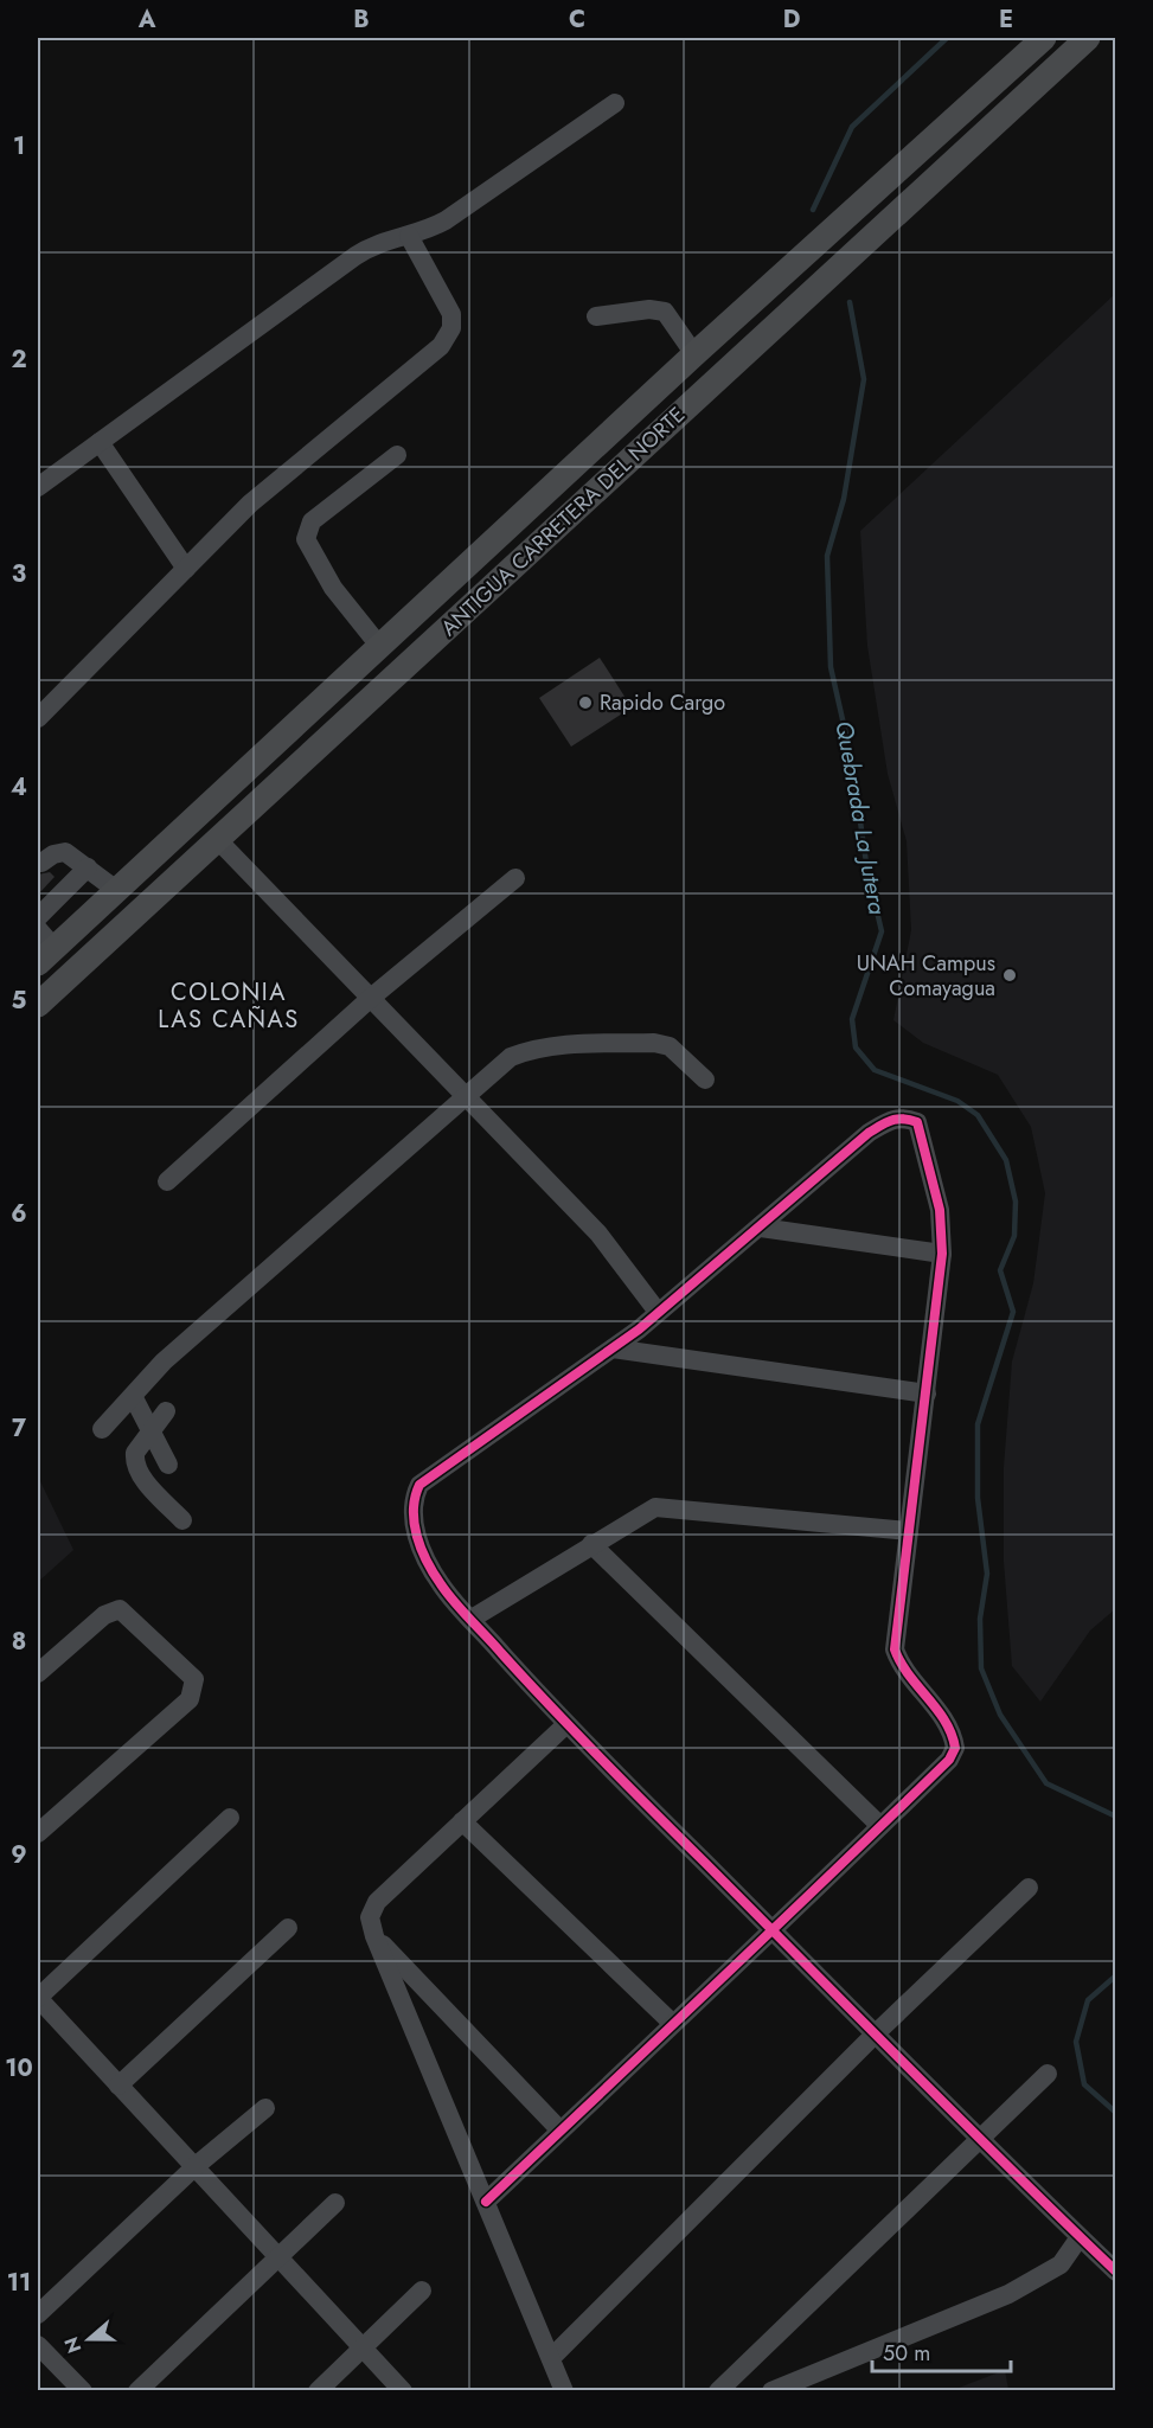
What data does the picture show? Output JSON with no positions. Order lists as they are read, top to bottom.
{
  "streets": {
    "main road": ["ANTIGUA CARRETERA DEL NORTE"]
  },
  "districts": ["COLONIA LAS CAÑAS"],
  "water": ["Quebrada La Jutera"],
  "places": ["Rapido Cargo", "UNAH Campus Comayagua"],
  "scale_bar": "50 m",
  "north": "left",
  "grid": {
    "columns": [
      "A",
      "B",
      "C",
      "D",
      "E"
    ],
    "rows": [
      "1",
      "2",
      "3",
      "4",
      "5",
      "6",
      "7",
      "8",
      "9",
      "10",
      "11"
    ]
  }
}
